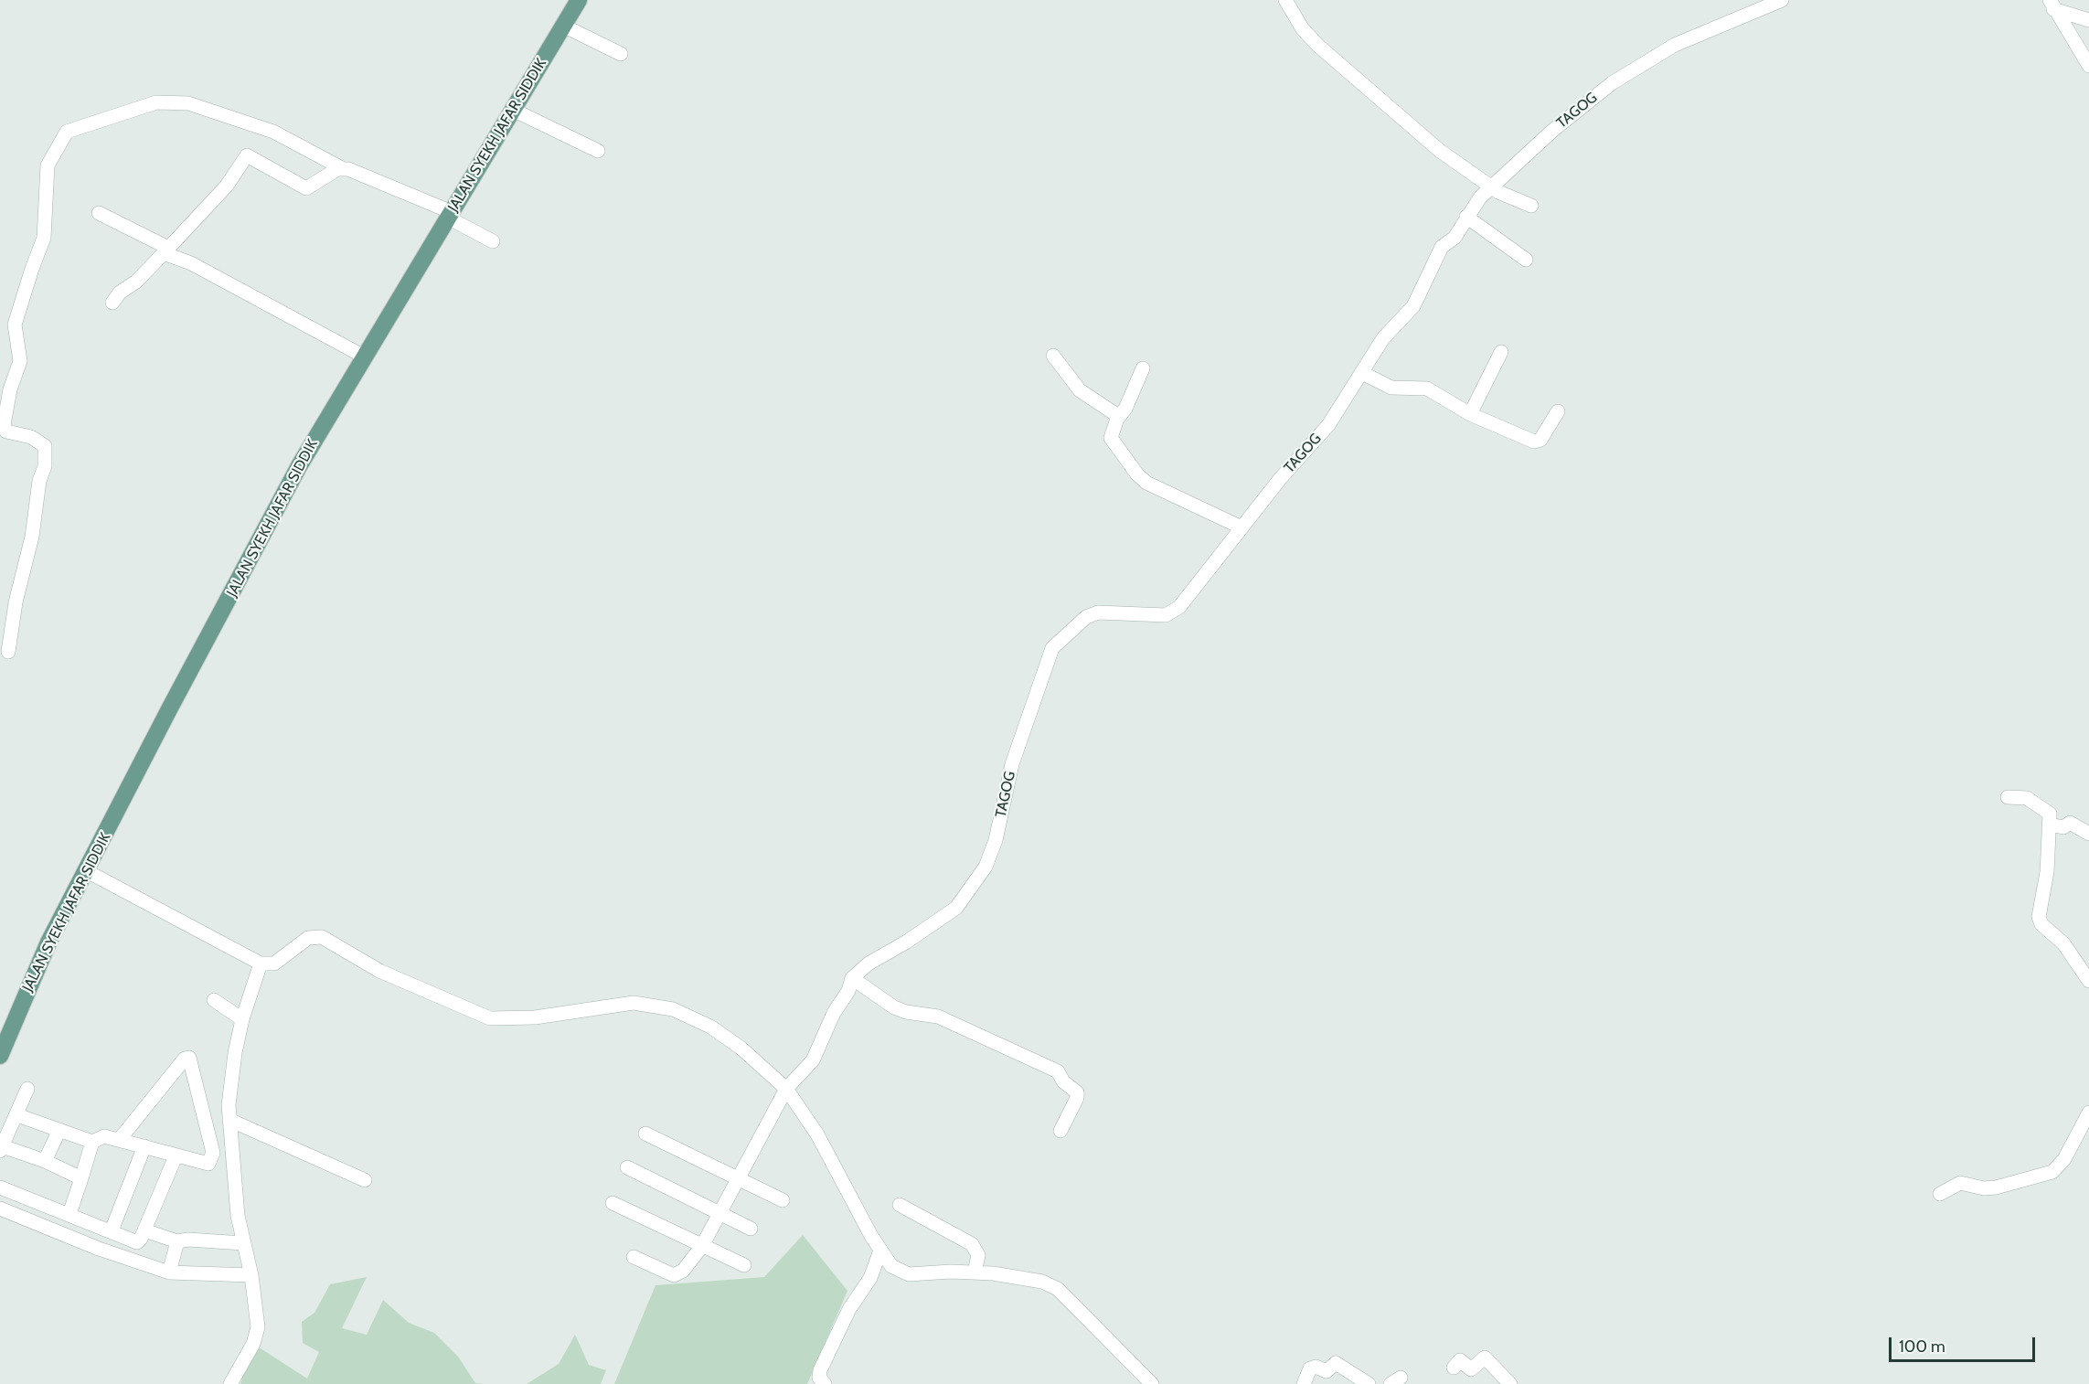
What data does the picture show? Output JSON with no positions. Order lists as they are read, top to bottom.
{
  "streets": {
    "main road": ["JALAN SYEKH JAFAR SIDDIK"],
    "street": ["TAGOG"]
  },
  "scale_bar": "100 m"
}
